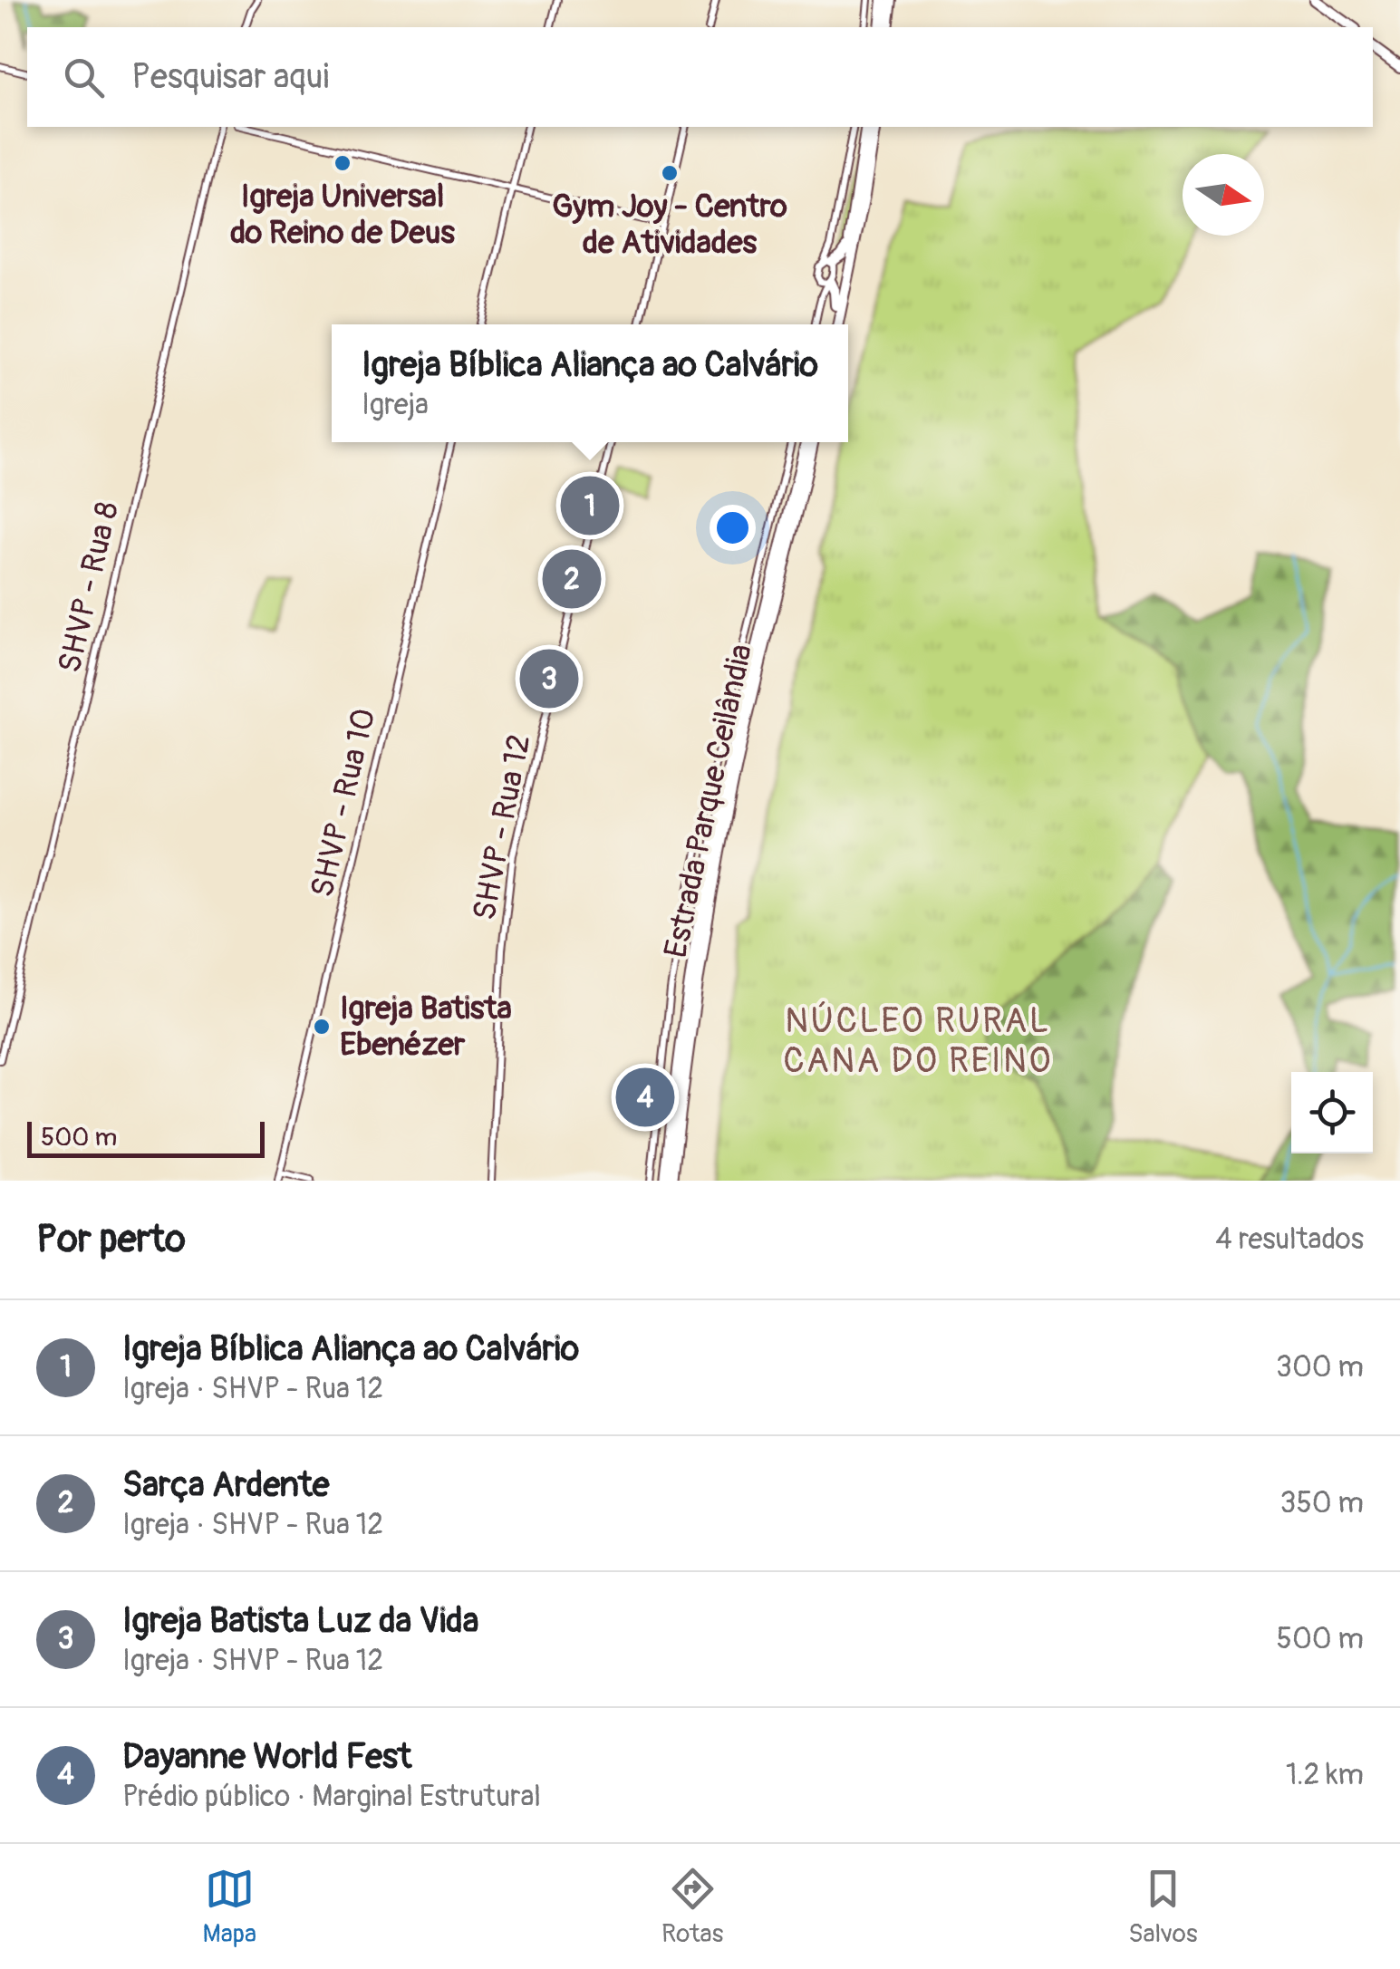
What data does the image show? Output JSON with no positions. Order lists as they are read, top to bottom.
{
  "streets": {
    "highway": ["Estrada Parque Ceilândia"],
    "street": ["SHVP - Rua 8", "SHVP - Rua 10", "SHVP - Rua 12"]
  },
  "districts": ["NÚCLEO RURAL CANA DO REINO"],
  "places": ["Igreja Universal do Reino de Deus", "Gym Joy - Centro de Atividades", "Igreja Batista Ebenézer"],
  "scale_bar": "500 m",
  "north": "right",
  "page": {
    "search": "Pesquisar aqui",
    "popup": ["Igreja Bíblica Aliança ao Calvário", "Igreja"],
    "pins": [
      "1",
      "2",
      "3",
      "4"
    ],
    "scale": "500 m",
    "heading": ["Por perto", "4 resultados"],
    "list": [
      {
        "mark": "1",
        "name": "Igreja Bíblica Aliança ao Calvário",
        "note": "Igreja · SHVP - Rua 12",
        "value": "300 m"
      },
      {
        "mark": "2",
        "name": "Sarça Ardente",
        "note": "Igreja · SHVP - Rua 12",
        "value": "350 m"
      },
      {
        "mark": "3",
        "name": "Igreja Batista Luz da Vida",
        "note": "Igreja · SHVP - Rua 12",
        "value": "500 m"
      },
      {
        "mark": "4",
        "name": "Dayanne World Fest",
        "note": "Prédio público · Marginal Estrutural",
        "value": "1.2 km"
      }
    ],
    "nav": ["Mapa", "Rotas", "Salvos"]
  }
}
